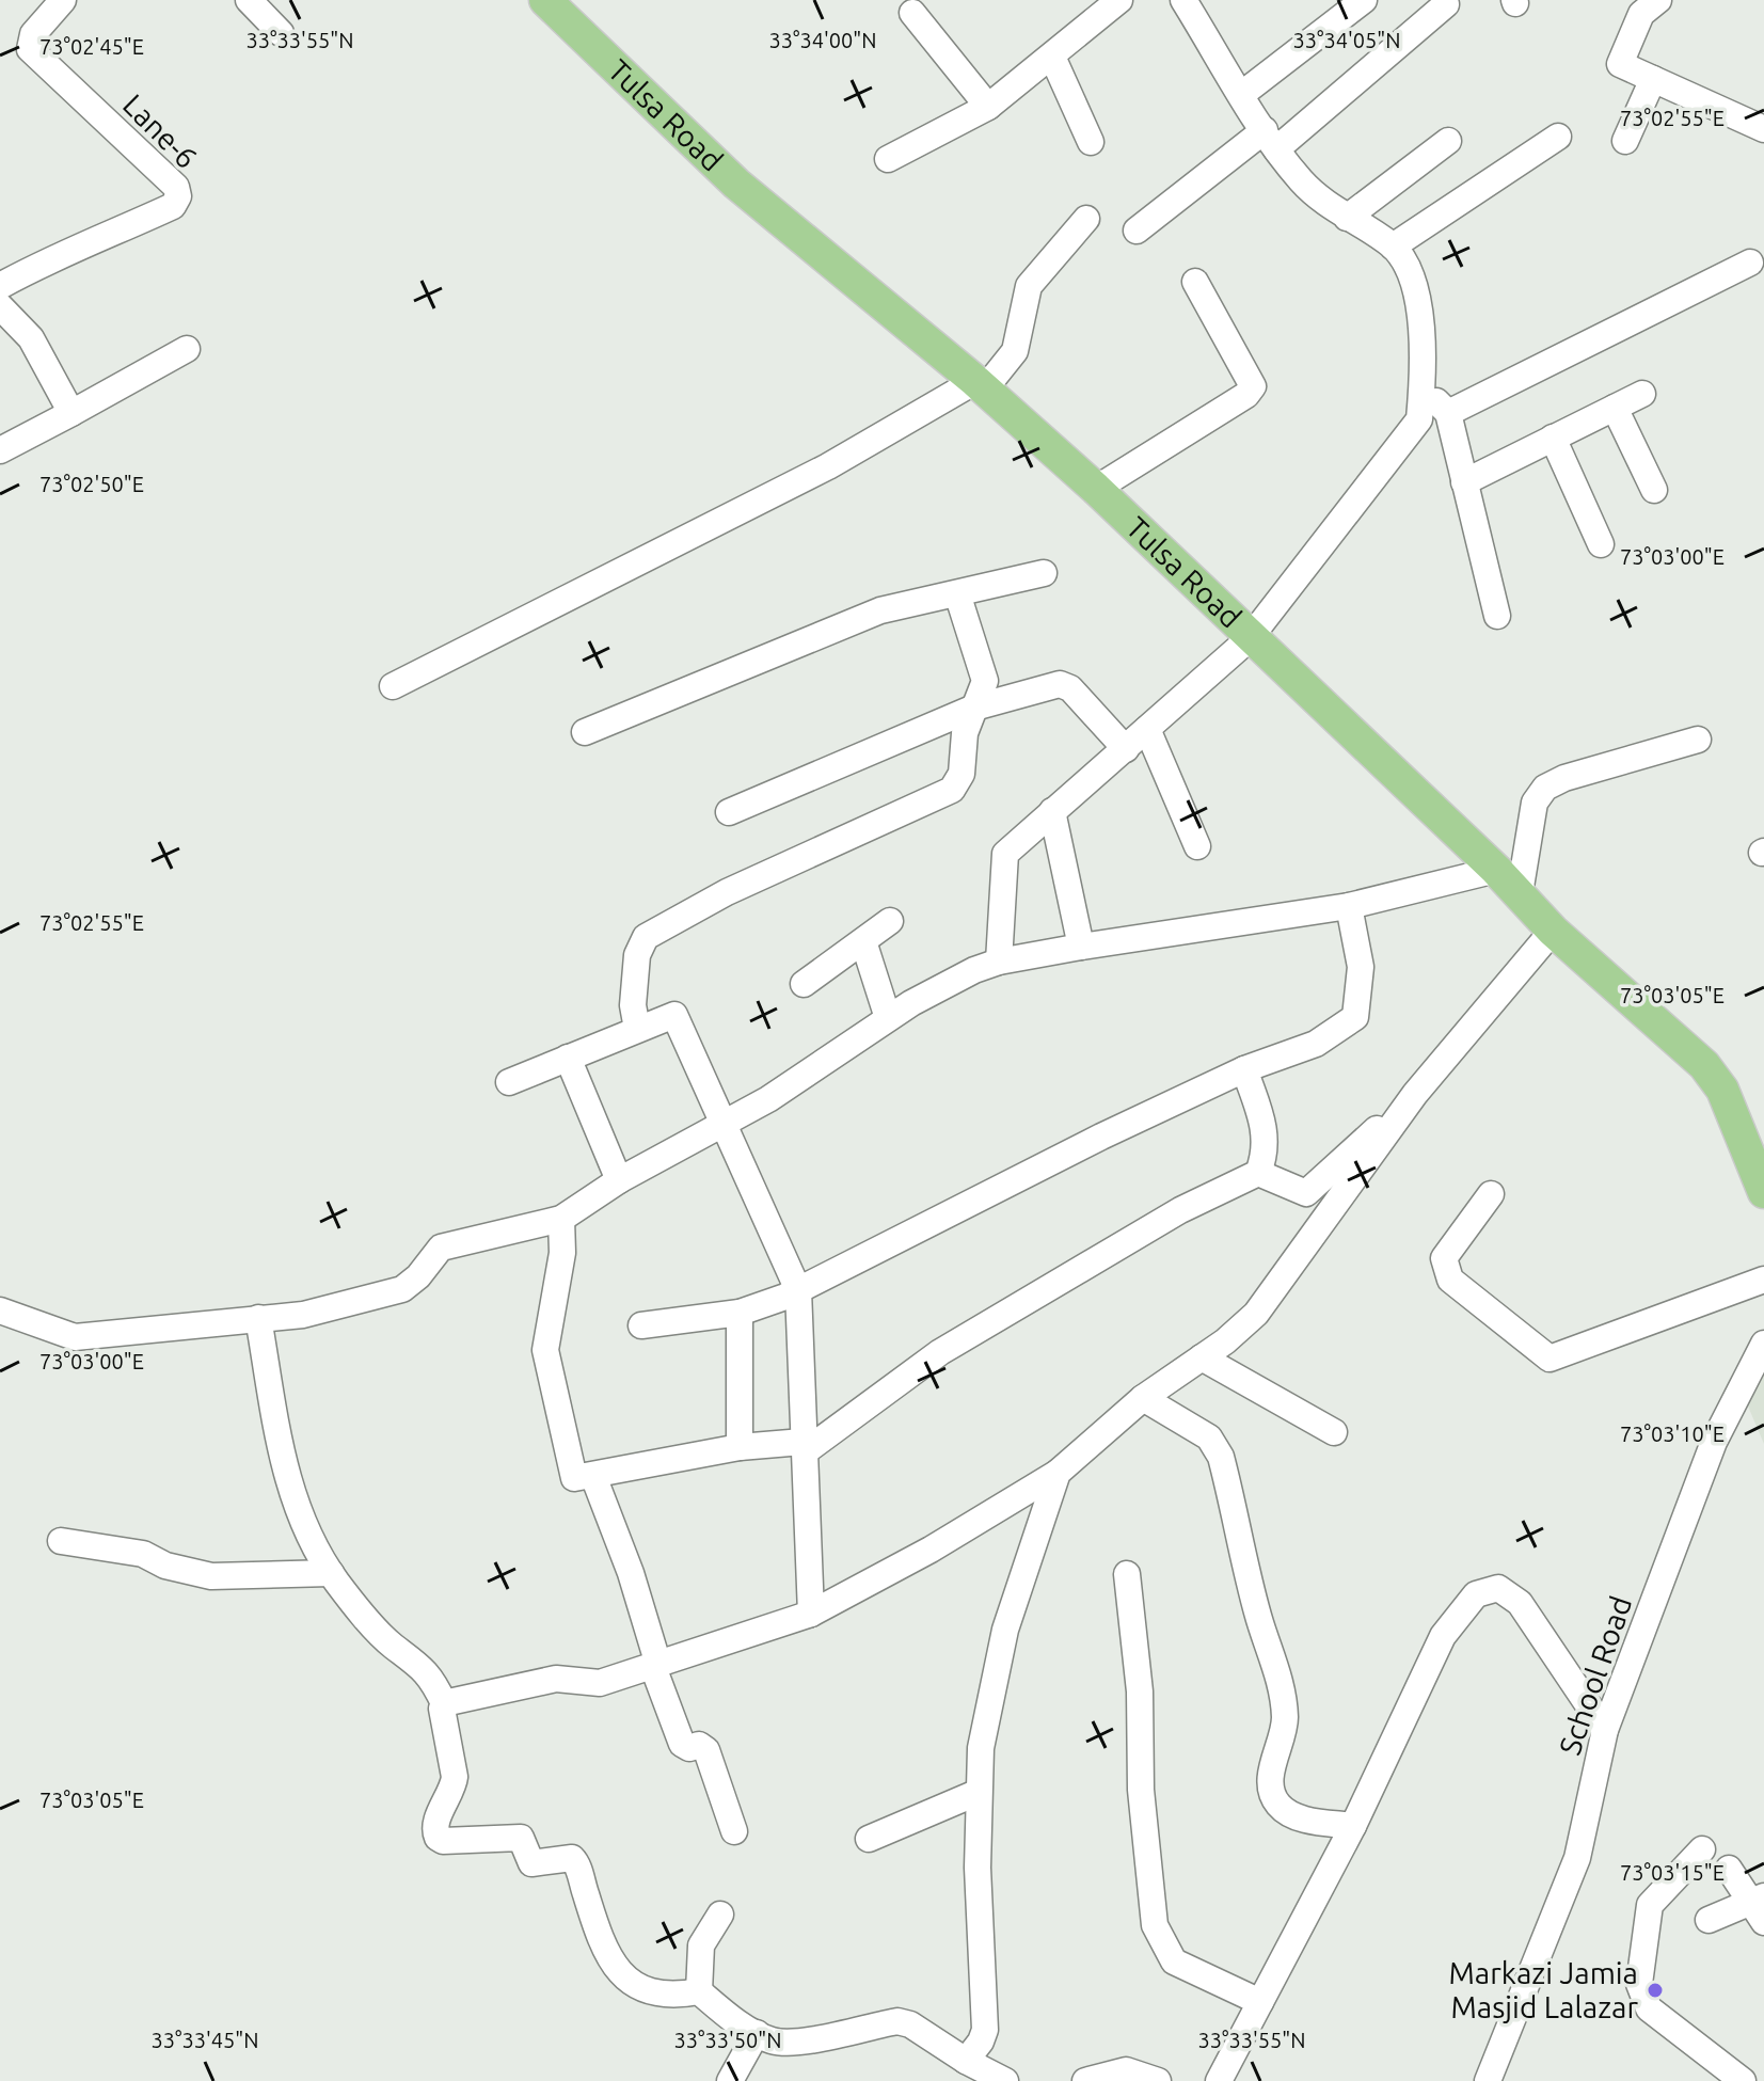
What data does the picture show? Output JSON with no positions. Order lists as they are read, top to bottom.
{
  "streets": {
    "main road": ["Tulsa Road"],
    "street": ["Lane-6", "School Road"]
  },
  "places": ["Markazi Jamia Masjid Lalazar"],
  "coordinates": [
    "33°33'55\"N",
    "33°34'00\"N",
    "33°34'05\"N",
    "73°02'45\"E",
    "73°02'55\"E",
    "73°02'50\"E",
    "73°03'00\"E",
    "73°03'05\"E",
    "73°03'10\"E",
    "73°03'15\"E",
    "33°33'45\"N",
    "33°33'50\"N"
  ]
}
